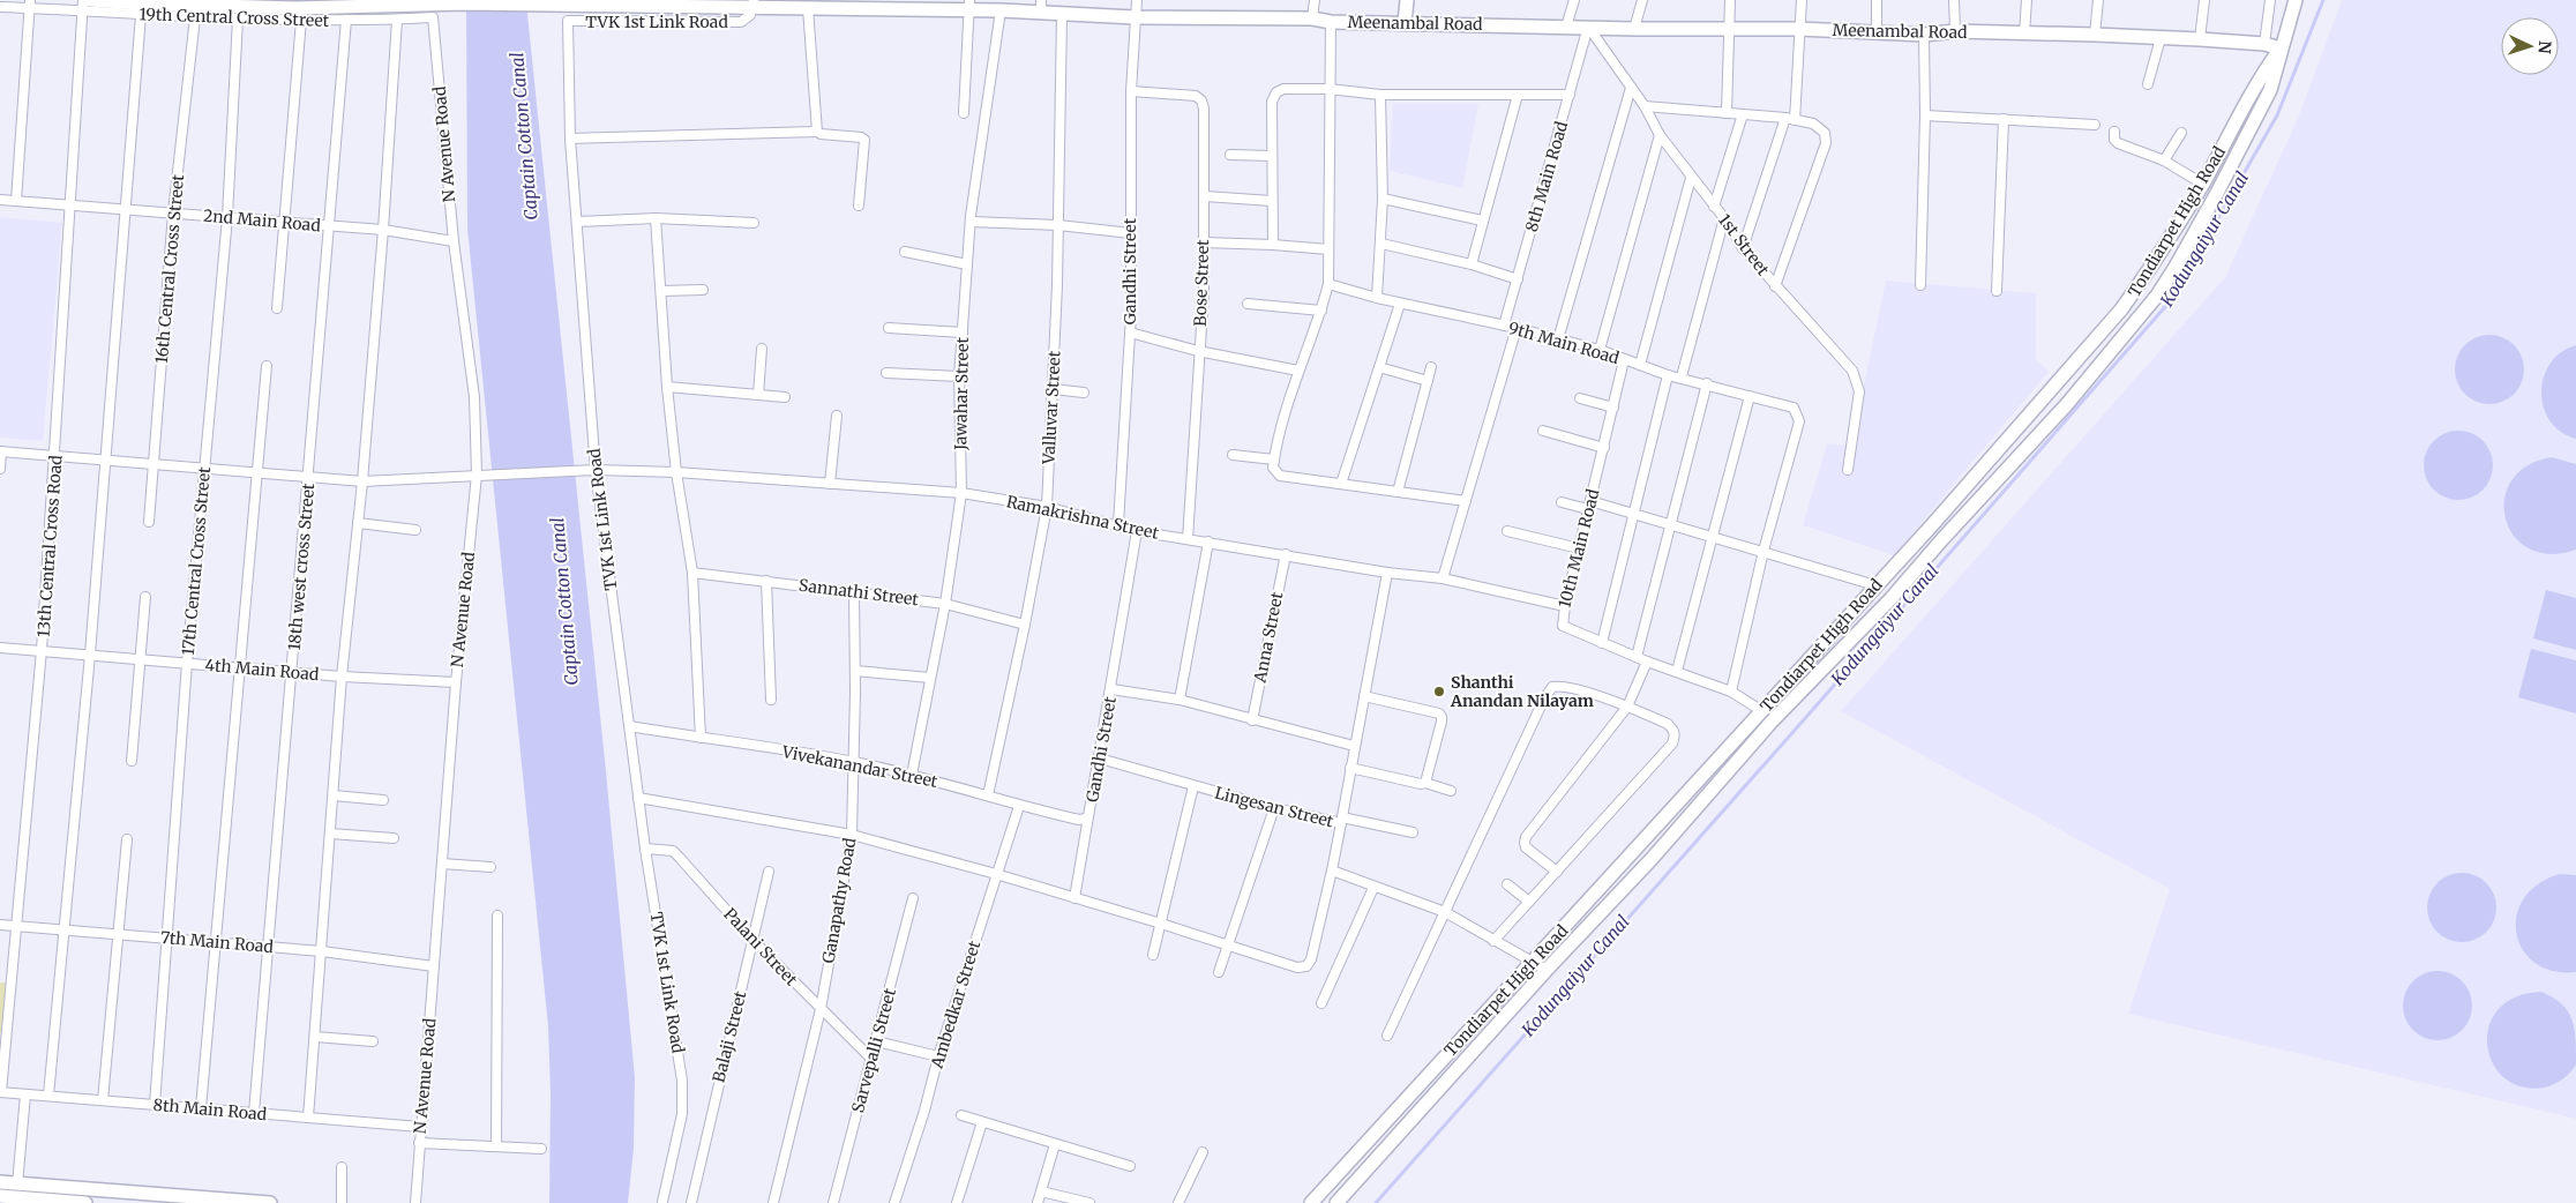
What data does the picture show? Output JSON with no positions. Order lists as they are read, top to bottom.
{
  "streets": {
    "main road": ["Meenambal Road", "Tondiarpet High Road"],
    "street": [
      "19th Central Cross Street",
      "TVK 1st Link Road",
      "N Avenue Road",
      "8th Main Road",
      "2nd Main Road",
      "1st Street",
      "16th Central Cross Street",
      "Gandhi Street",
      "Bose Street",
      "9th Main Road",
      "Jawahar Street",
      "Valluvar Street",
      "Ramakrishna Street",
      "13th Central Cross Road",
      "10th Main Road",
      "17th Central Cross Street",
      "18th west cross Street",
      "Sannathi Street",
      "Anna Street",
      "4th Main Road",
      "Vivekanandar Street",
      "Lingesan Street",
      "Ganapathy Road",
      "7th Main Road",
      "Palani Street",
      "Ambedkar Street",
      "Balaji Street",
      "Sarvepalli Street"
    ]
  },
  "crossings": [
    ["19th Central Cross Street", "Meenambal Road"],
    ["19th Central Cross Street", "N Avenue Road"],
    ["19th Central Cross Street", "13th Central Cross Road"],
    ["19th Central Cross Street", "17th Central Cross Street"],
    ["19th Central Cross Street", "18th west cross Street"],
    ["TVK 1st Link Road", "Meenambal Road"],
    ["TVK 1st Link Road", "Ramakrishna Street"],
    ["TVK 1st Link Road", "Vivekanandar Street"],
    ["TVK 1st Link Road", "Palani Street"],
    ["Meenambal Road", "8th Main Road"],
    ["Meenambal Road", "Tondiarpet High Road"],
    ["Meenambal Road", "1st Street"],
    ["Meenambal Road", "16th Central Cross Street"],
    ["Meenambal Road", "Gandhi Street"],
    ["Meenambal Road", "Jawahar Street"],
    ["Meenambal Road", "Valluvar Street"],
    ["N Avenue Road", "8th Main Road"],
    ["N Avenue Road", "2nd Main Road"],
    ["N Avenue Road", "Ramakrishna Street"],
    ["N Avenue Road", "4th Main Road"],
    ["N Avenue Road", "7th Main Road"],
    ["8th Main Road", "1st Street"],
    ["8th Main Road", "9th Main Road"],
    ["8th Main Road", "13th Central Cross Road"],
    ["8th Main Road", "17th Central Cross Street"],
    ["8th Main Road", "18th west cross Street"],
    ["2nd Main Road", "16th Central Cross Street"],
    ["2nd Main Road", "13th Central Cross Road"],
    ["2nd Main Road", "17th Central Cross Street"],
    ["2nd Main Road", "18th west cross Street"],
    ["Tondiarpet High Road", "10th Main Road"],
    ["16th Central Cross Street", "Ramakrishna Street"],
    ["Gandhi Street", "Bose Street"],
    ["Gandhi Street", "Ramakrishna Street"],
    ["Gandhi Street", "Vivekanandar Street"],
    ["Gandhi Street", "Lingesan Street"],
    ["Bose Street", "Ramakrishna Street"],
    ["9th Main Road", "10th Main Road"],
    ["Jawahar Street", "Ramakrishna Street"],
    ["Jawahar Street", "Sannathi Street"],
    ["Jawahar Street", "Vivekanandar Street"],
    ["Valluvar Street", "Ramakrishna Street"],
    ["Valluvar Street", "Sannathi Street"],
    ["Valluvar Street", "Vivekanandar Street"],
    ["Ramakrishna Street", "13th Central Cross Road"],
    ["Ramakrishna Street", "10th Main Road"],
    ["Ramakrishna Street", "17th Central Cross Street"],
    ["Ramakrishna Street", "18th west cross Street"],
    ["Ramakrishna Street", "Anna Street"],
    ["13th Central Cross Road", "4th Main Road"],
    ["13th Central Cross Road", "7th Main Road"],
    ["17th Central Cross Street", "4th Main Road"],
    ["17th Central Cross Street", "7th Main Road"],
    ["18th west cross Street", "4th Main Road"],
    ["18th west cross Street", "7th Main Road"],
    ["Sannathi Street", "Ganapathy Road"],
    ["Vivekanandar Street", "Ganapathy Road"],
    ["Vivekanandar Street", "Ambedkar Street"],
    ["Ganapathy Road", "Palani Street"],
    ["Palani Street", "Balaji Street"],
    ["Palani Street", "Sarvepalli Street"]
  ],
  "water": ["Captain Cotton Canal", "Kodungaiyur Canal"],
  "places": ["Shanthi Anandan Nilayam"],
  "north": "right"
}
